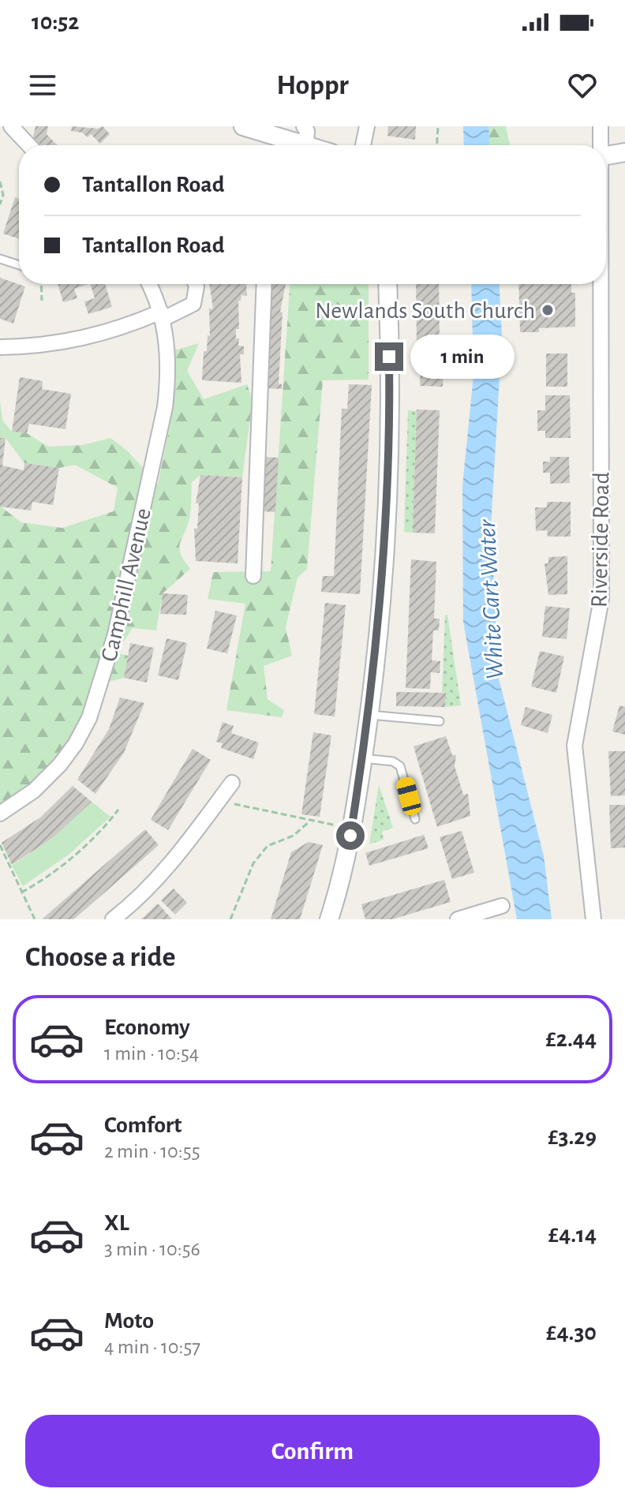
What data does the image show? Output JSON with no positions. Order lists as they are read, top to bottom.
{
  "streets": {
    "street": ["Riverside Road", "Camphill Avenue"]
  },
  "water": ["White Cart Water"],
  "places": ["Newlands South Church"],
  "page": {
    "status": "10:52",
    "header": "Hoppr",
    "banner": ["Tantallon Road", "Tantallon Road"],
    "bubble": "1 min",
    "heading": "Choose a ride",
    "list": [
      {
        "name": "Economy",
        "note": "1 min · 10:54",
        "value": "£2.44"
      },
      {
        "name": "Comfort",
        "note": "2 min · 10:55",
        "value": "£3.29"
      },
      {
        "name": "XL",
        "note": "3 min · 10:56",
        "value": "£4.14"
      },
      {
        "name": "Moto",
        "note": "4 min · 10:57",
        "value": "£4.30"
      }
    ],
    "buttons": "Confirm"
  }
}
